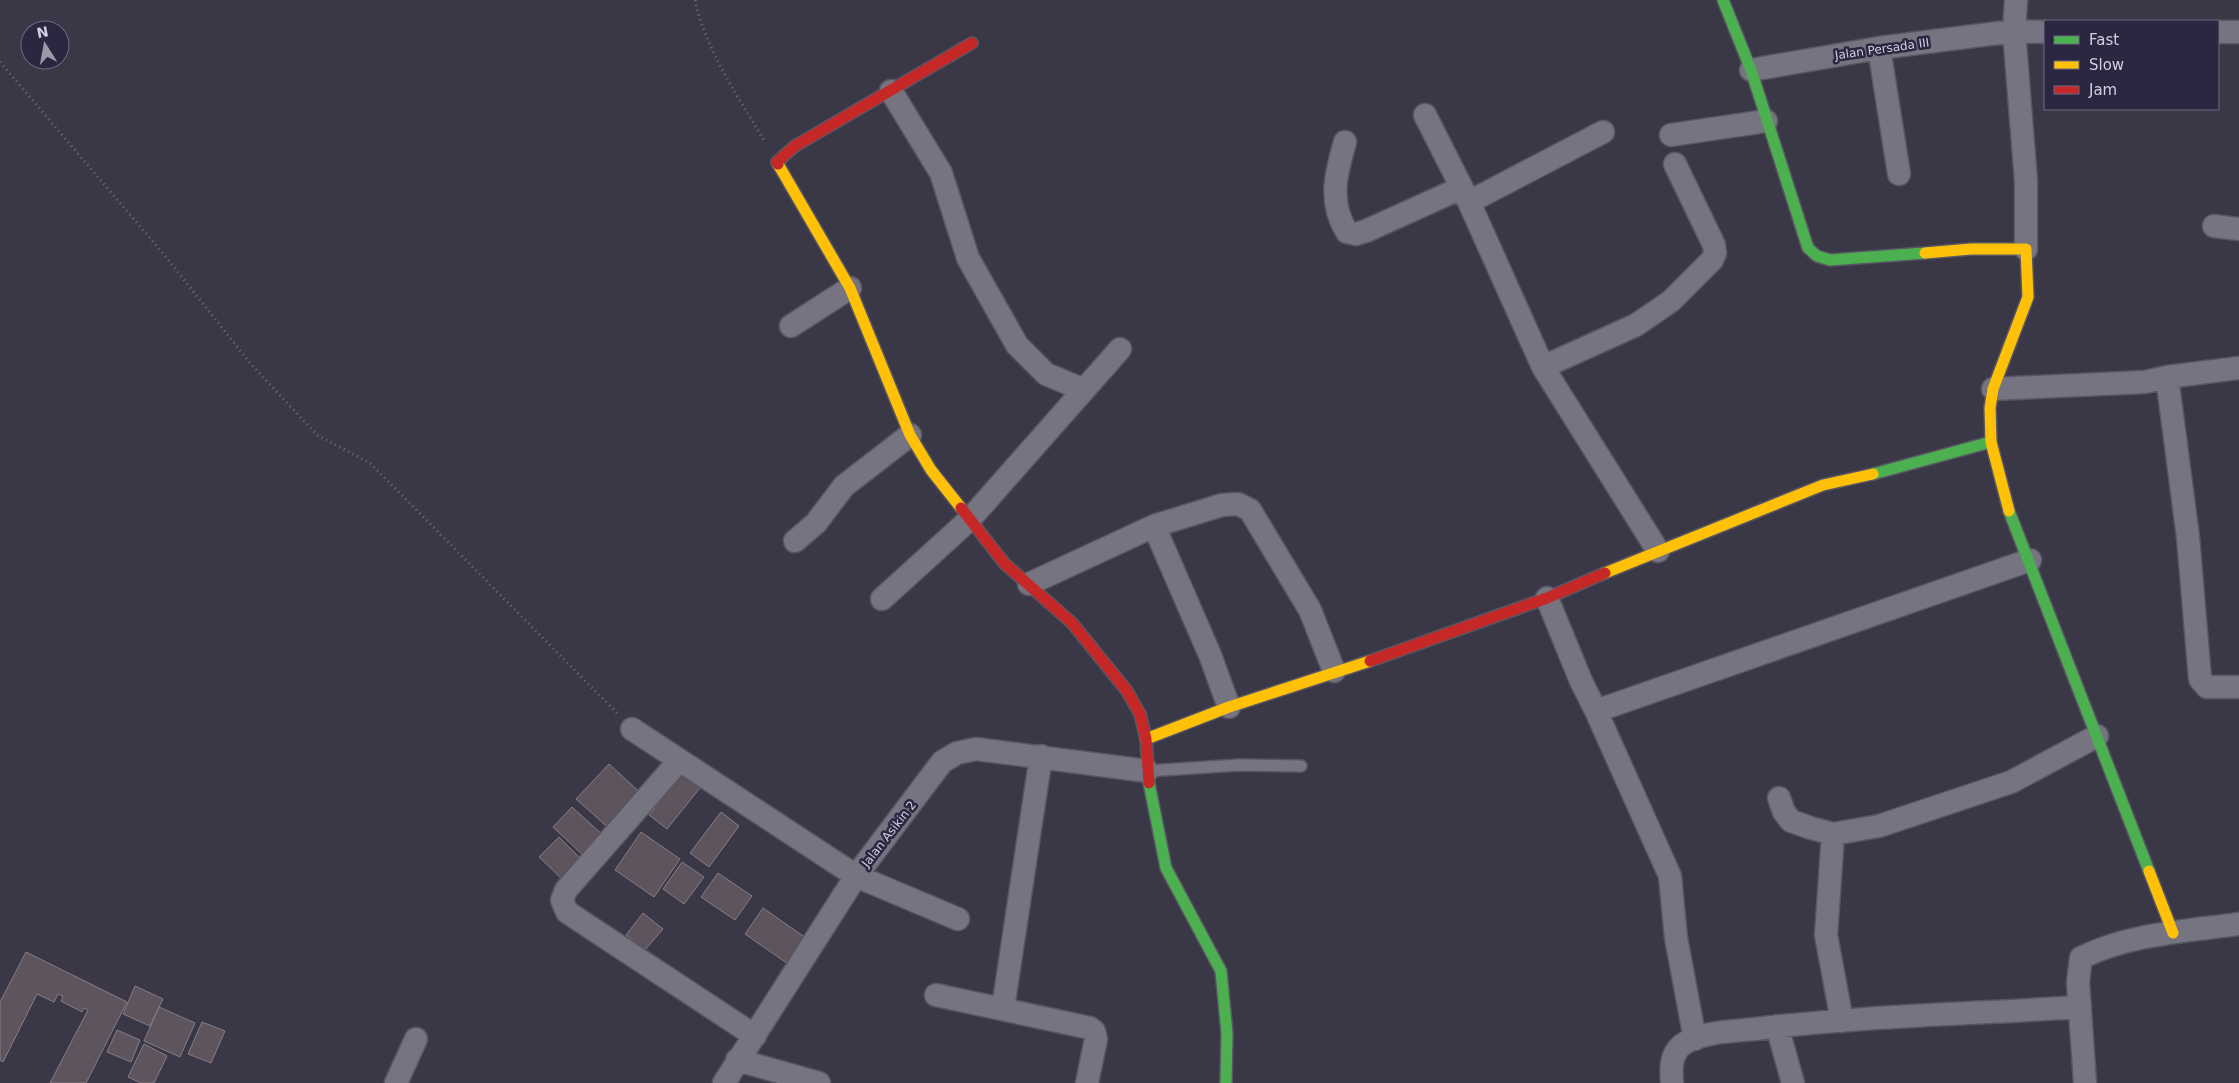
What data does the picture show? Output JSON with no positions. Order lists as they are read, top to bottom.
{
  "streets": {
    "street": ["Jalan Persada III", "Jalan Asikin 2"]
  },
  "legend": ["Fast", "Slow", "Jam"],
  "north": "top"
}
